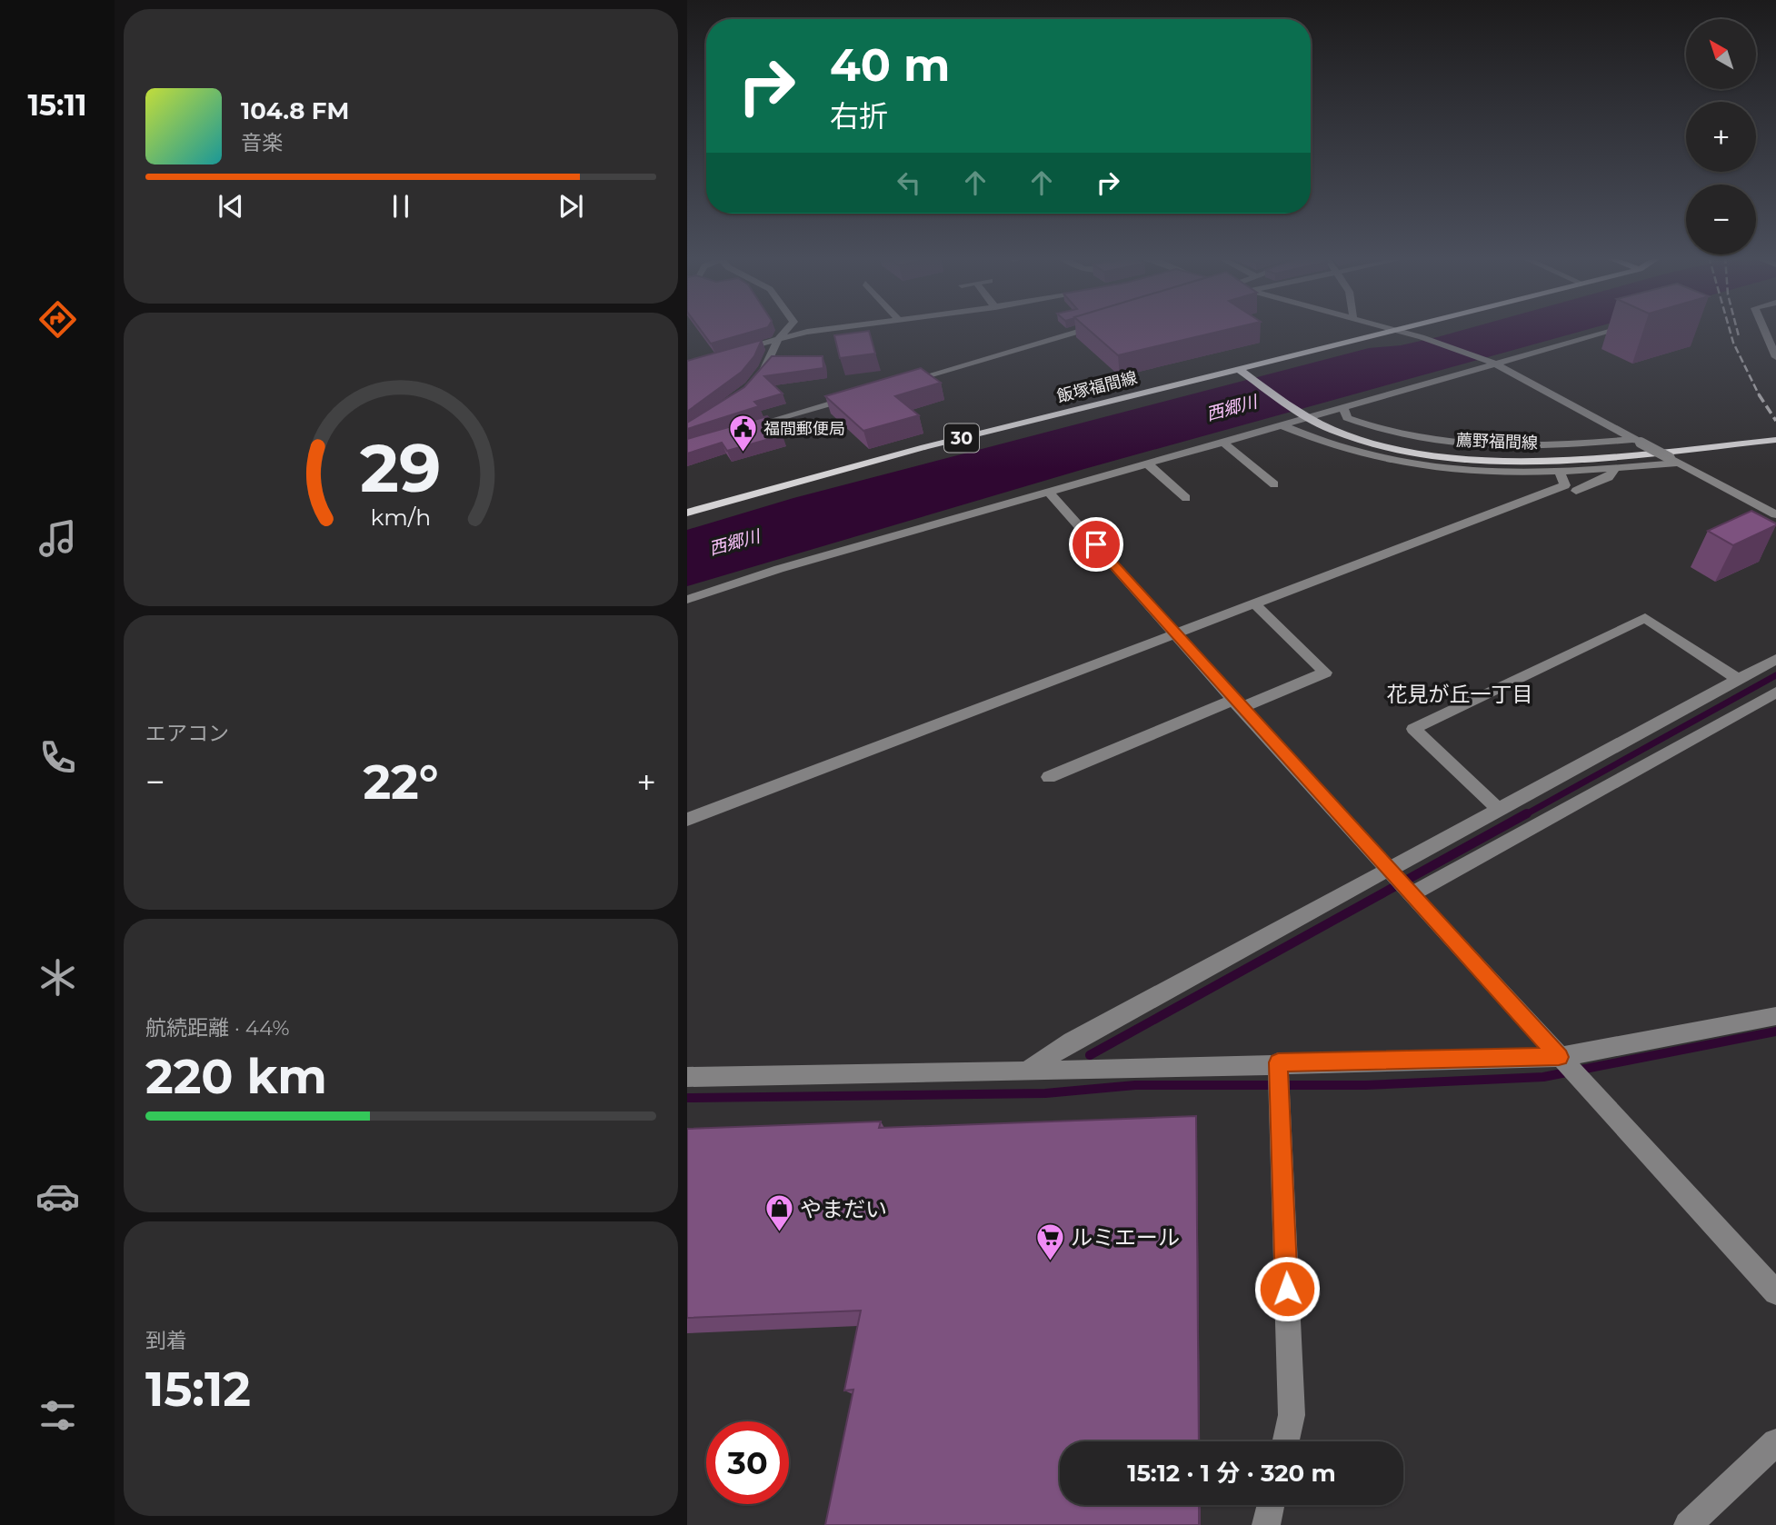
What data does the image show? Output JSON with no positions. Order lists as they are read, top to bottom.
{
  "streets": {
    "main road": ["飯塚福間線", "30", "薦野福間線"]
  },
  "crossings": [
    ["飯塚福間線", "薦野福間線"]
  ],
  "districts": ["花見が丘一丁目"],
  "water": ["西郷川"],
  "places": {
    "public building": ["福間郵便局"],
    "shop": ["やまだい"],
    "supermarket": ["ルミエール"]
  },
  "north": "top left",
  "page": {
    "tabs": "15:11",
    "map_buttons": ["+", "−"],
    "turn": ["40 m", "右折"],
    "song": ["104.8 FM", "音楽"],
    "tile": [
      "エアコン",
      ["航続距離 · 44%", "220 km"],
      ["到着", "15:12"]
    ],
    "heat": ["−", "22°", "+"],
    "limit": "30",
    "trip": "15:12 · 1 分 · 320 m",
    "gauge": ["29", "km/h"]
  }
}
